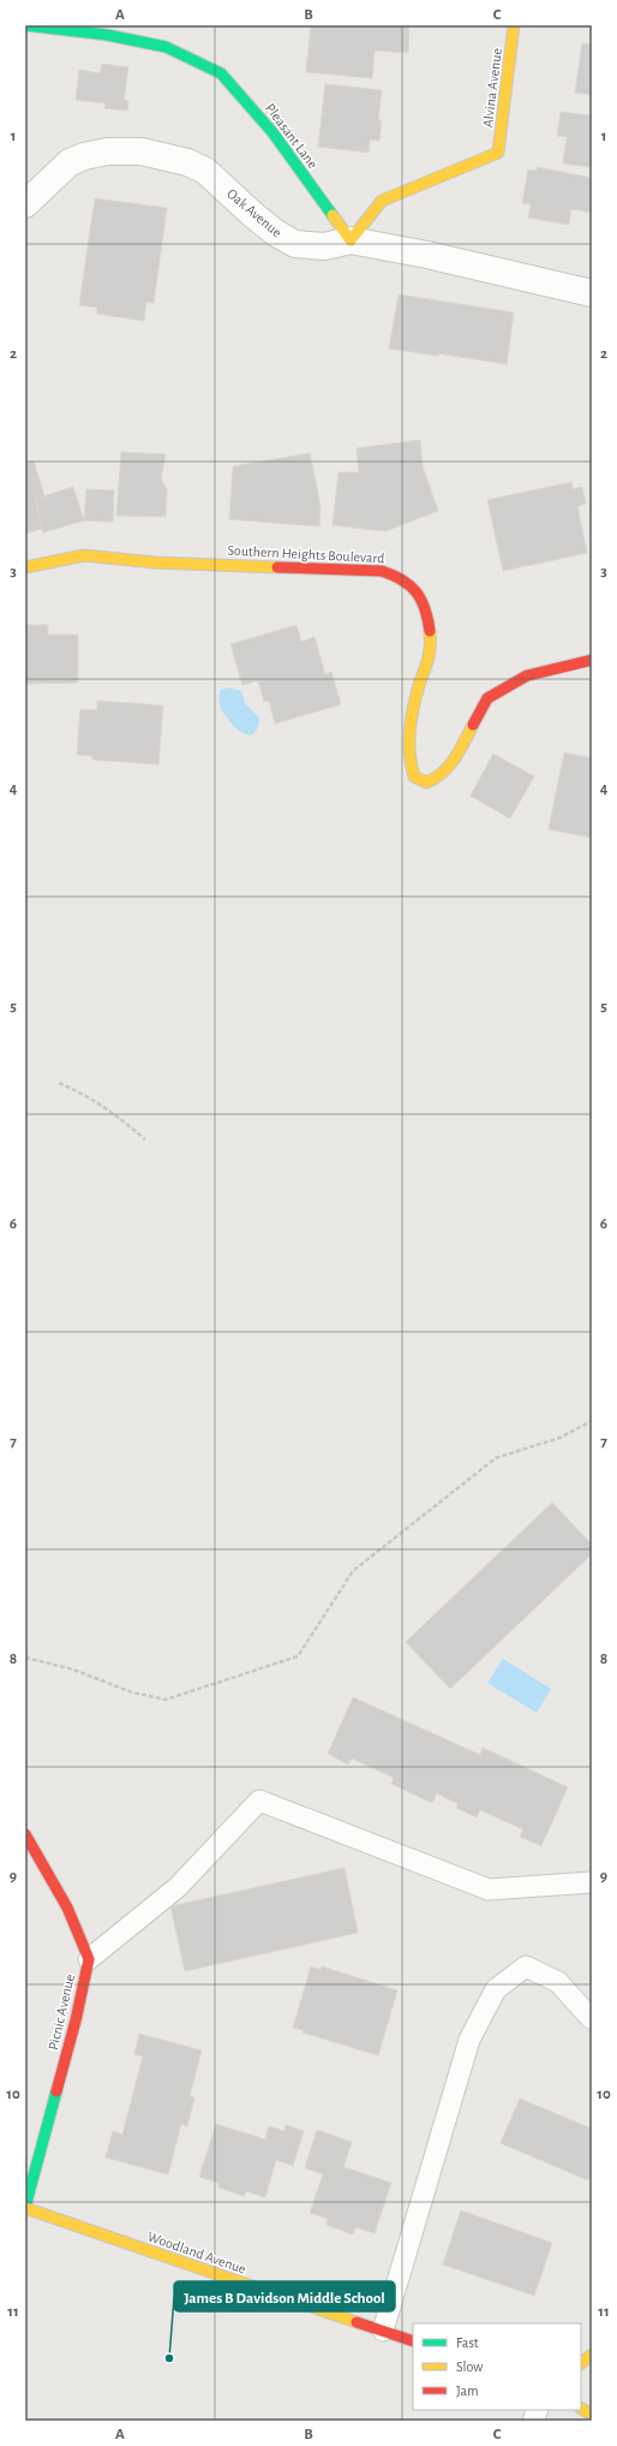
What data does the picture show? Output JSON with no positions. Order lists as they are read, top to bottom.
{
  "streets": {
    "street": [
      "Alvina Avenue",
      "Pleasant Lane",
      "Oak Avenue",
      "Southern Heights Boulevard",
      "Picnic Avenue",
      "Woodland Avenue"
    ]
  },
  "crossings": [
    ["Alvina Avenue", "Pleasant Lane"],
    ["Alvina Avenue", "Oak Avenue"],
    ["Pleasant Lane", "Oak Avenue"],
    ["Picnic Avenue", "Woodland Avenue"]
  ],
  "places": ["James B Davidson Middle School"],
  "legend": ["Fast", "Slow", "Jam"],
  "grid": {
    "columns": ["A", "B", "C"],
    "rows": [
      "1",
      "2",
      "3",
      "4",
      "5",
      "6",
      "7",
      "8",
      "9",
      "10",
      "11"
    ]
  }
}
